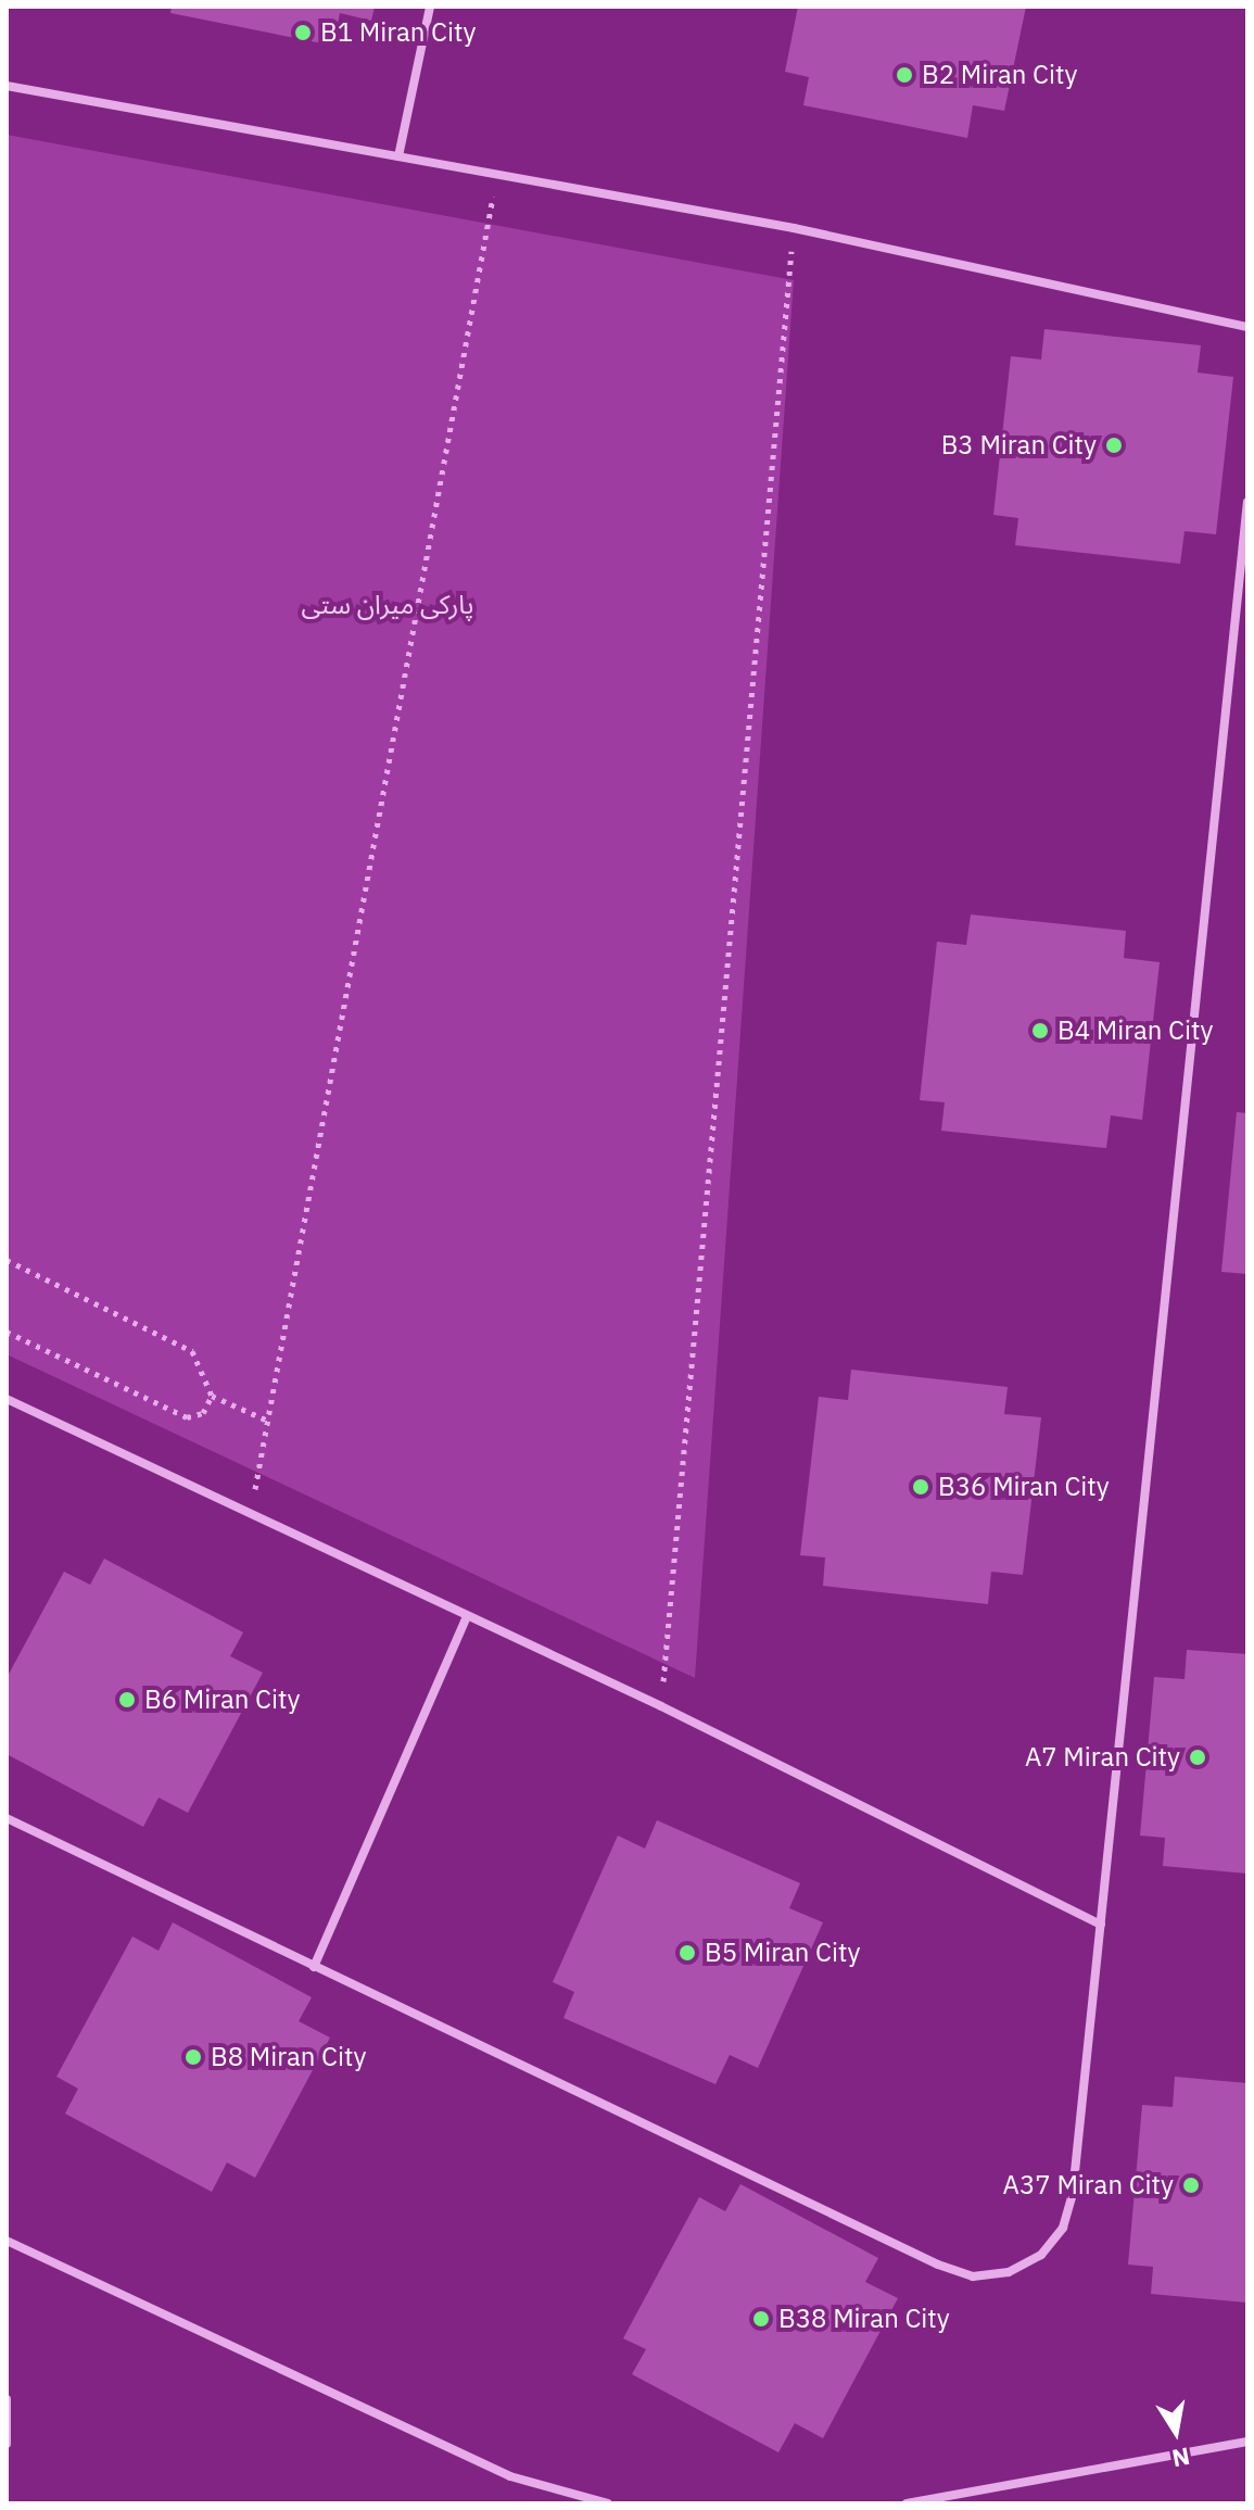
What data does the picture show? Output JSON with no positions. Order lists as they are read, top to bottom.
{
  "parks": ["پارکی میران ستی"],
  "places": [
    "B1 Miran City",
    "B2 Miran City",
    "B3 Miran City",
    "B4 Miran City",
    "B36 Miran City",
    "B6 Miran City",
    "A7 Miran City",
    "B5 Miran City",
    "B8 Miran City",
    "A37 Miran City",
    "B38 Miran City"
  ],
  "north": "bottom"
}
